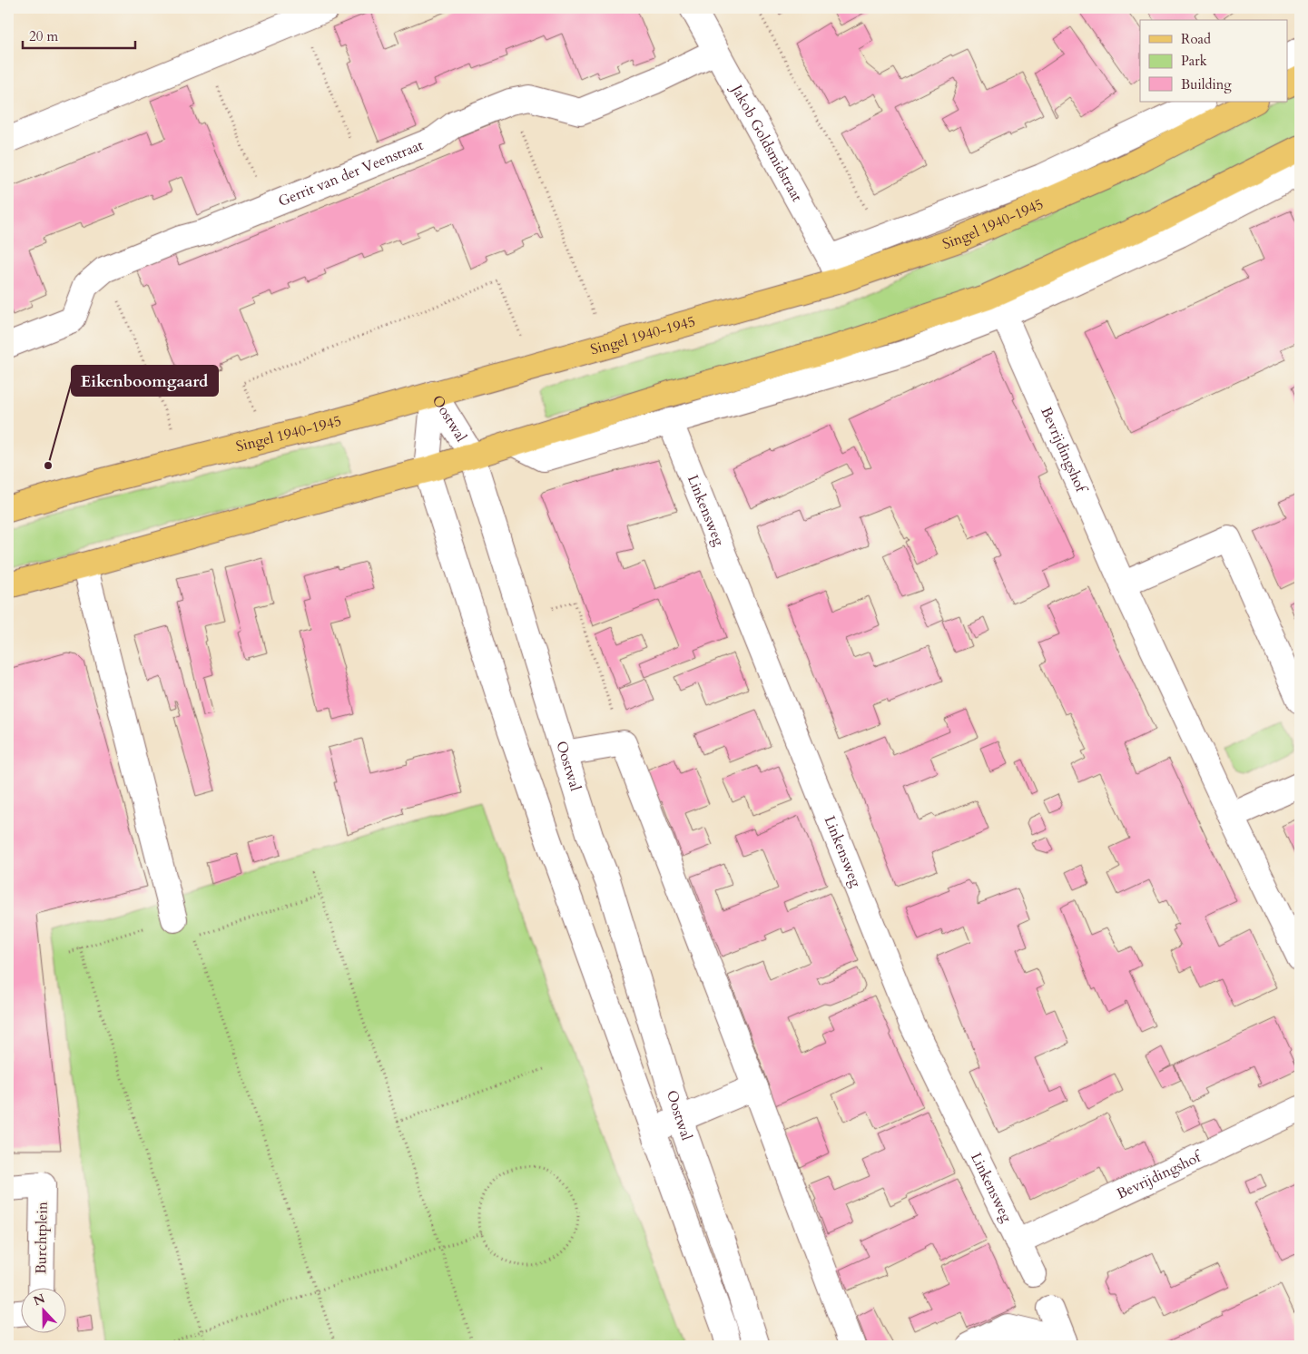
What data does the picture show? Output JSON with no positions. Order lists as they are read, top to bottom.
{
  "streets": {
    "main road": ["Singel 1940-1945"],
    "street": [
      "Jakob Goldsmidstraat",
      "Gerrit van der Veenstraat",
      "Oostwal",
      "Bevrijdingshof",
      "Linkensweg",
      "Burchtplein"
    ]
  },
  "crossings": [
    ["Jakob Goldsmidstraat", "Gerrit van der Veenstraat"],
    ["Jakob Goldsmidstraat", "Singel 1940-1945"],
    ["Singel 1940-1945", "Oostwal"],
    ["Bevrijdingshof", "Linkensweg"]
  ],
  "places": ["Eikenboomgaard"],
  "legend": ["Road", "Park", "Building"],
  "scale_bar": "20 m",
  "north": "top"
}
